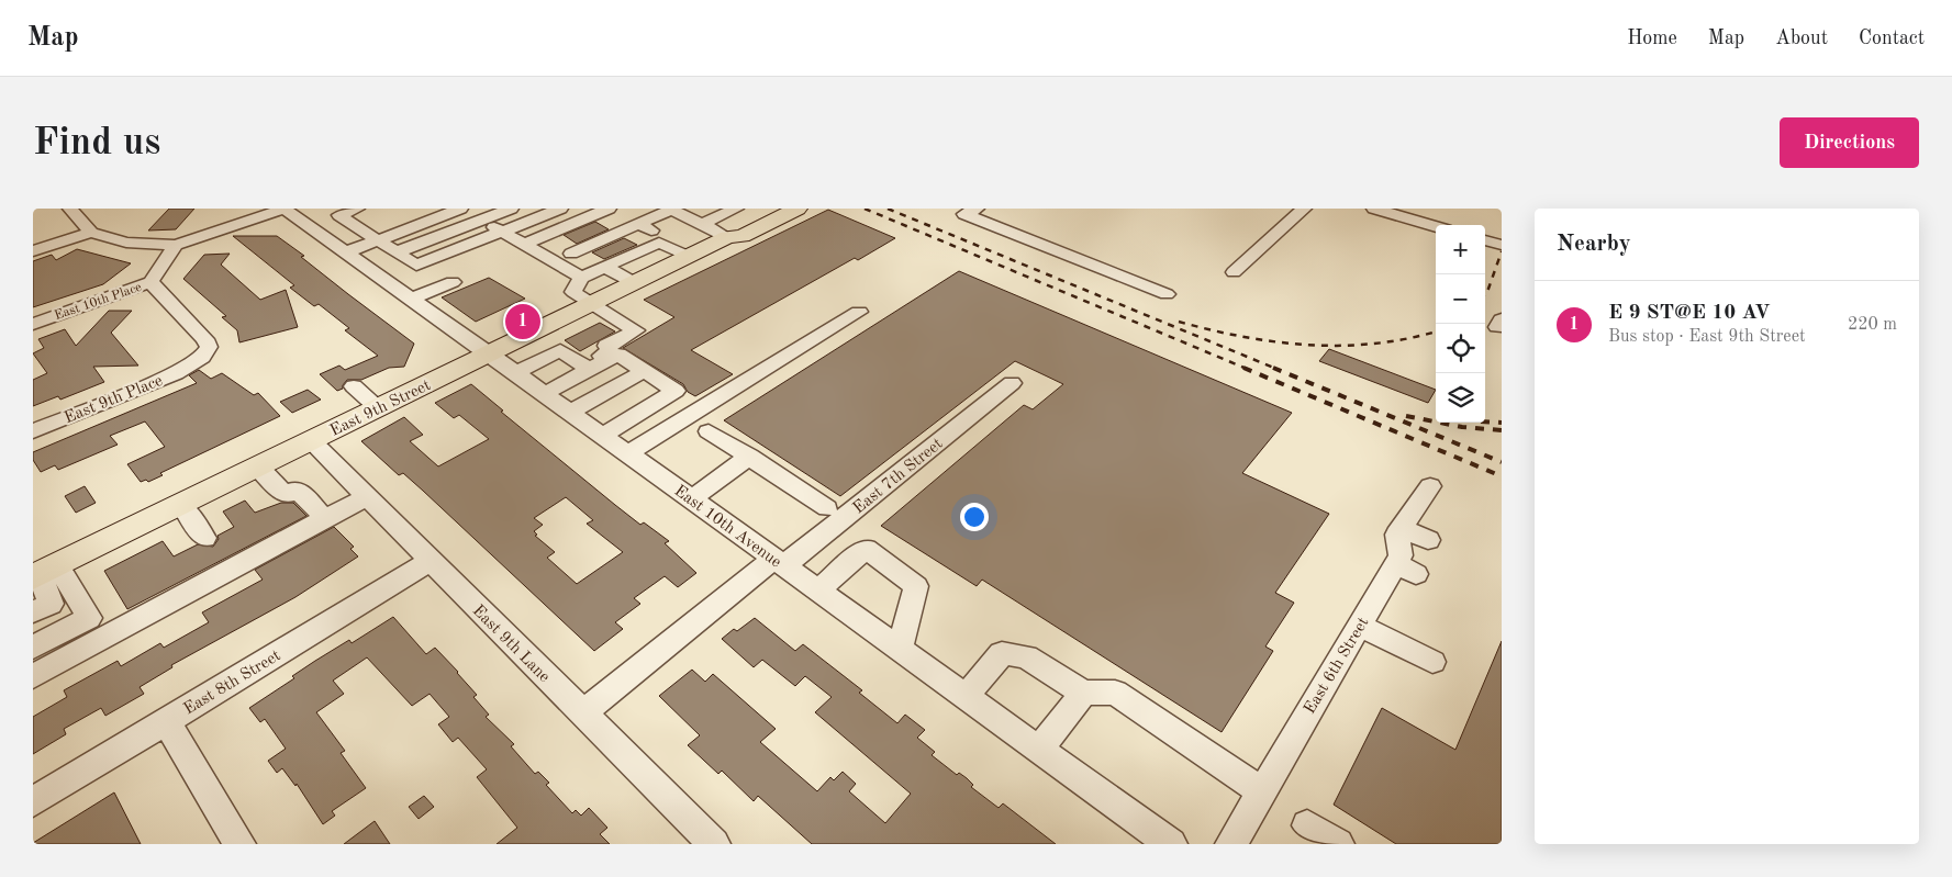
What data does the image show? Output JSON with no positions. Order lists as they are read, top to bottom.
{
  "streets": {
    "main road": ["East 9th Street"],
    "street": [
      "East 10th Place",
      "East 9th Place",
      "East 7th Street",
      "East 10th Avenue",
      "East 9th Lane",
      "East 6th Street",
      "East 8th Street"
    ]
  },
  "crossings": [
    ["East 10th Place", "East 9th Place"],
    ["East 9th Street", "East 10th Avenue"],
    ["East 9th Street", "East 9th Lane"],
    ["East 7th Street", "East 10th Avenue"],
    ["East 7th Street", "East 9th Lane"],
    ["East 9th Lane", "East 8th Street"]
  ],
  "page": {
    "header": "Map",
    "nav": [
      "Home",
      "Map",
      "About",
      "Contact"
    ],
    "buttons": "Directions",
    "title": "Find us",
    "heading": "Nearby",
    "map_buttons": ["+", "−"],
    "list": [
      {
        "mark": "1",
        "name": "E 9 ST@E 10 AV",
        "note": "Bus stop · East 9th Street",
        "value": "220 m"
      }
    ],
    "pins": "1"
  }
}
